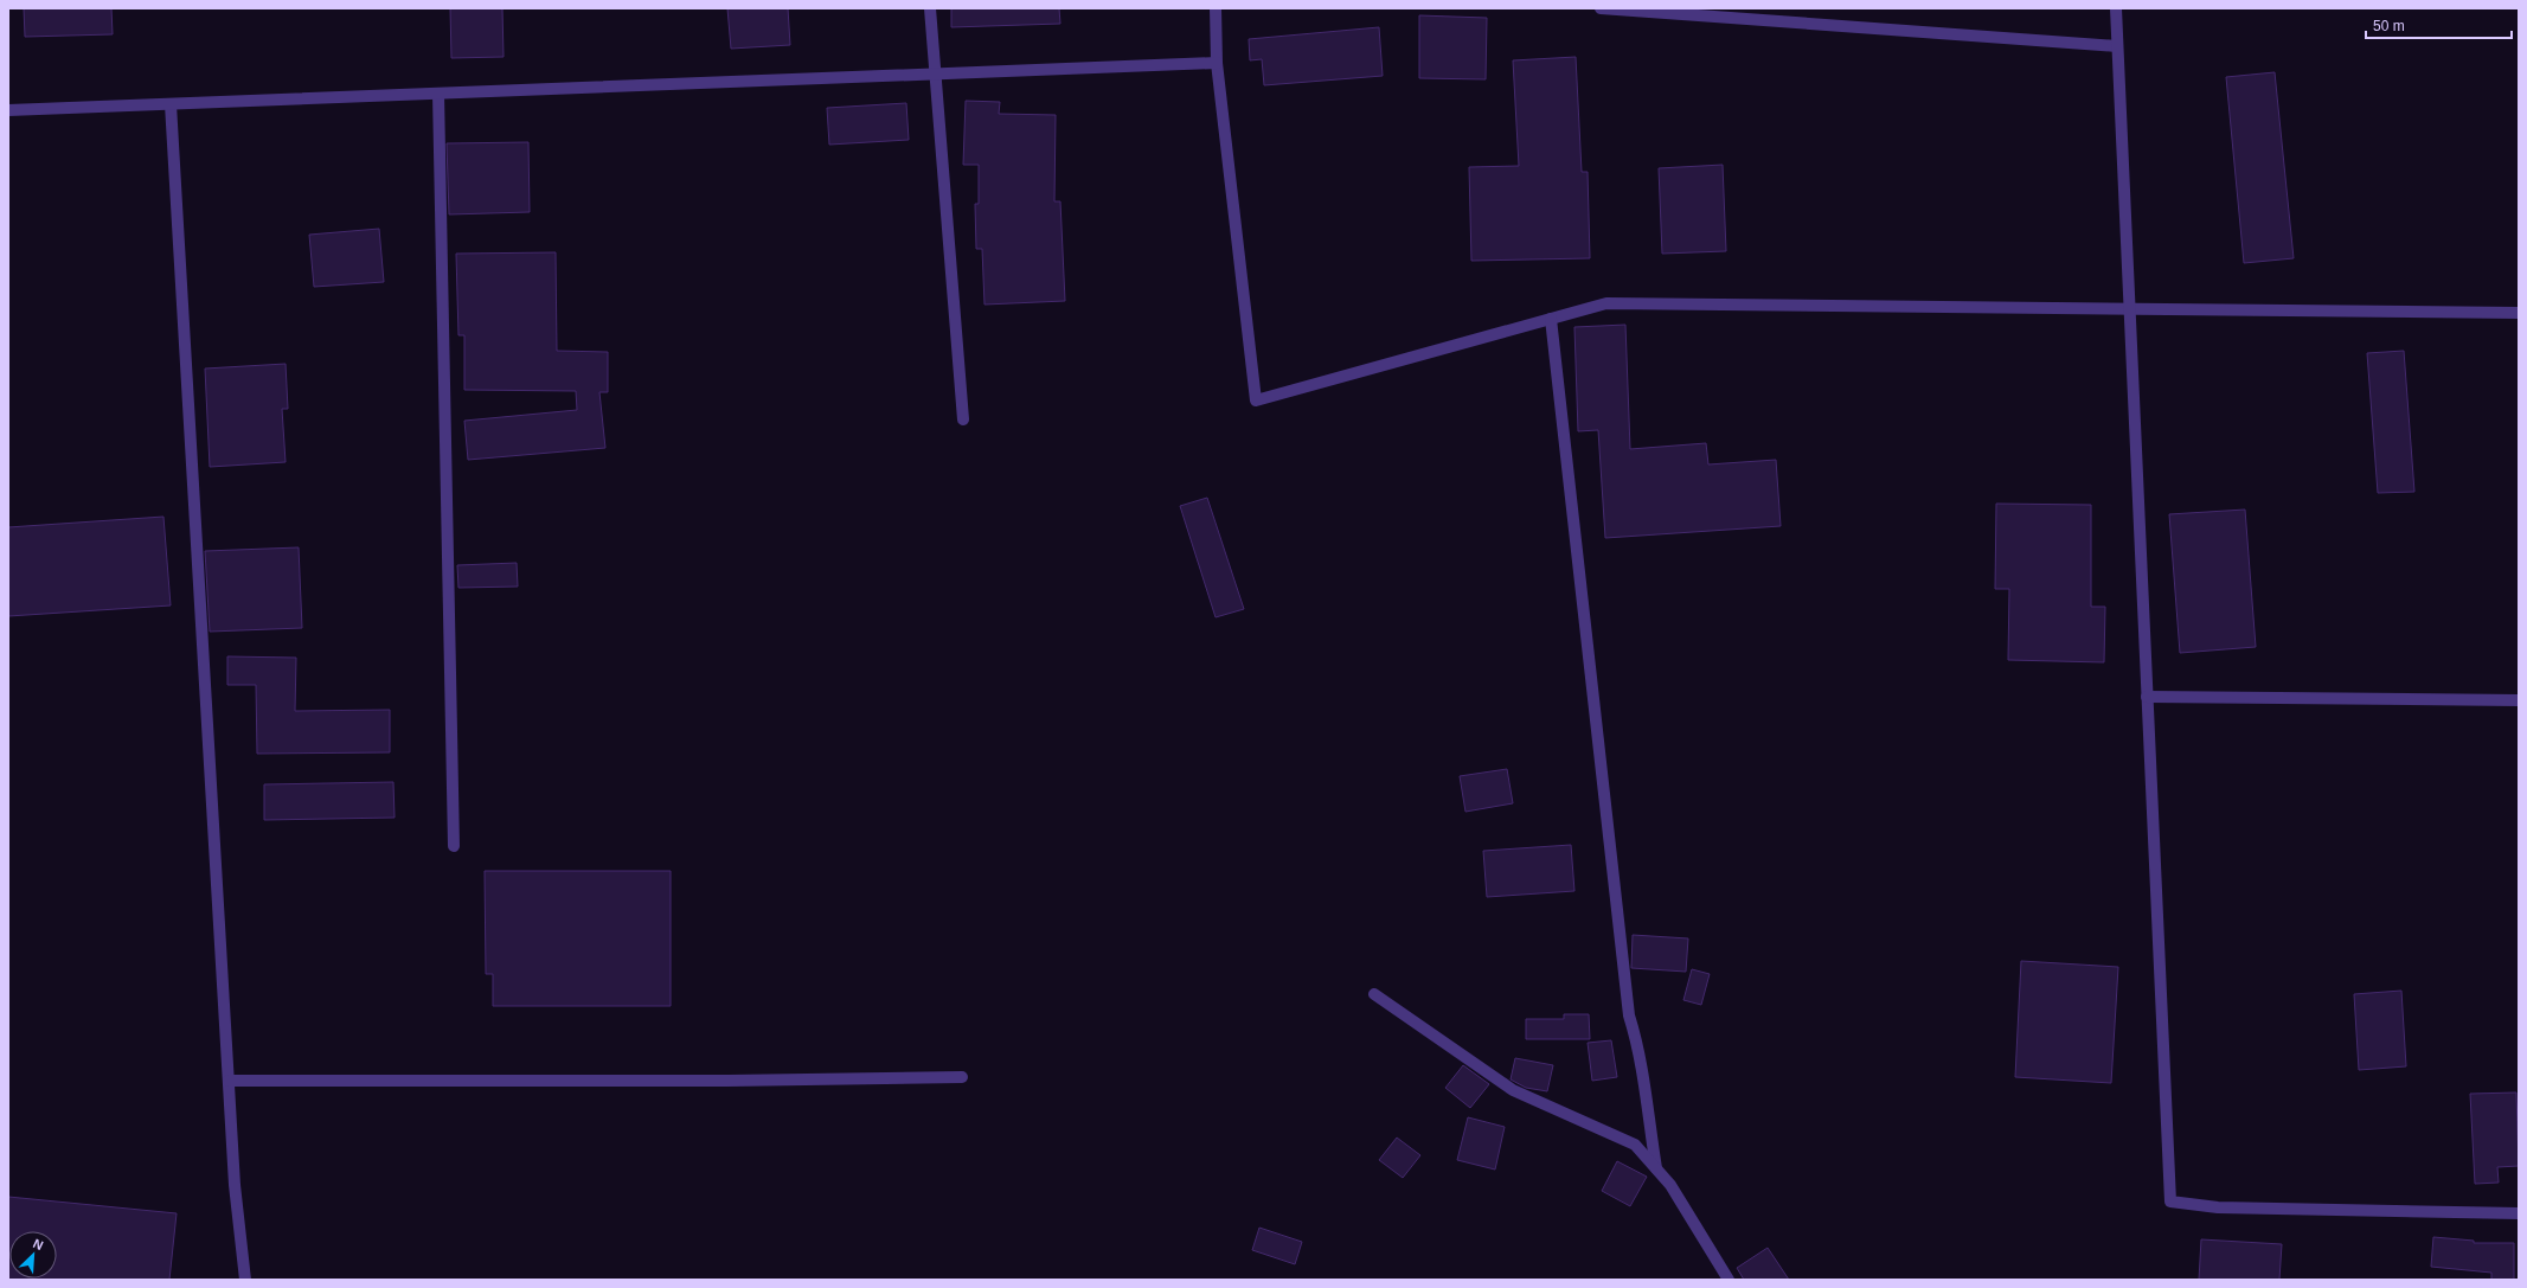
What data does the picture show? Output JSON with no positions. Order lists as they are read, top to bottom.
{
  "scale_bar": "50 m",
  "north": "top right"
}
